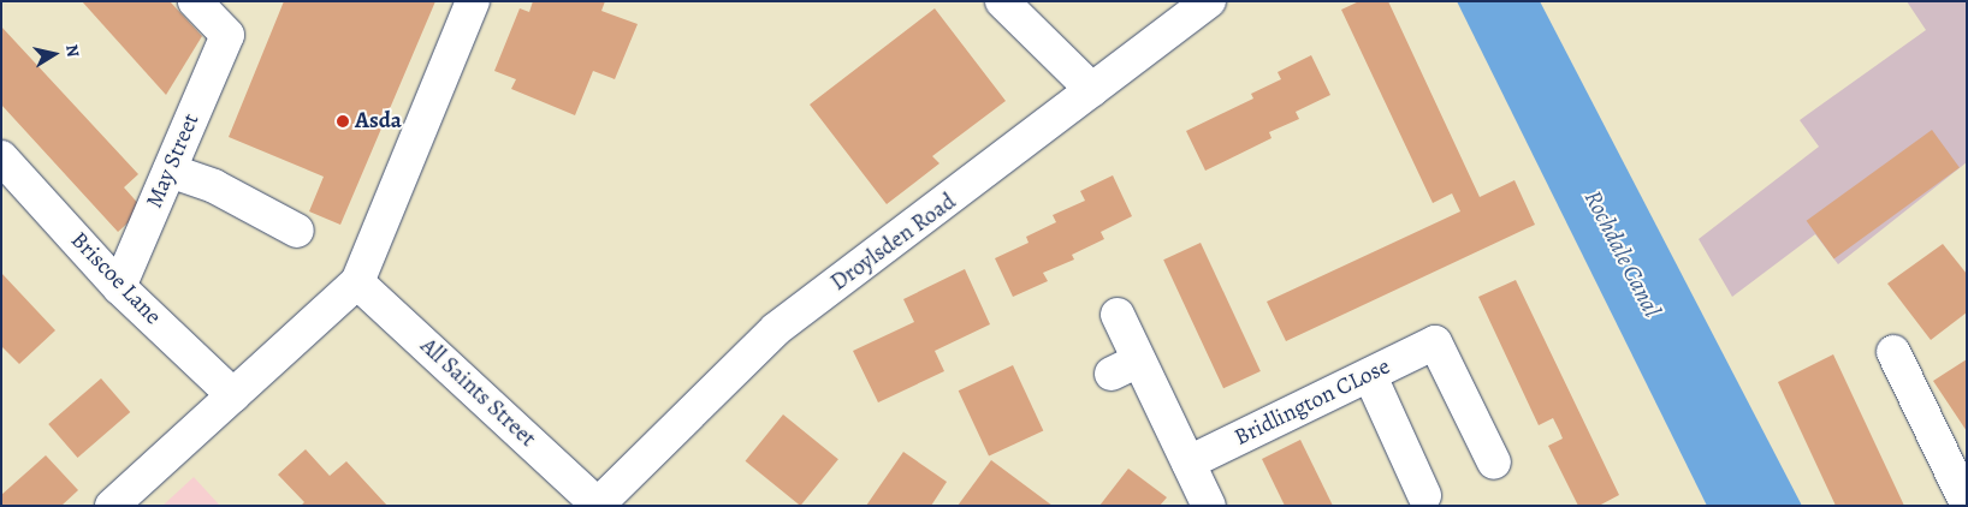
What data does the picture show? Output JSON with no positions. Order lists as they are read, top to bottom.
{
  "streets": {
    "street": [
      "May Street",
      "Droylsden Road",
      "Briscoe Lane",
      "All Saints Street",
      "Bridlington CLose"
    ]
  },
  "crossings": [
    ["May Street", "Briscoe Lane"],
    ["Droylsden Road", "All Saints Street"]
  ],
  "water": ["Rochdale Canal"],
  "places": ["Asda"],
  "north": "right"
}
